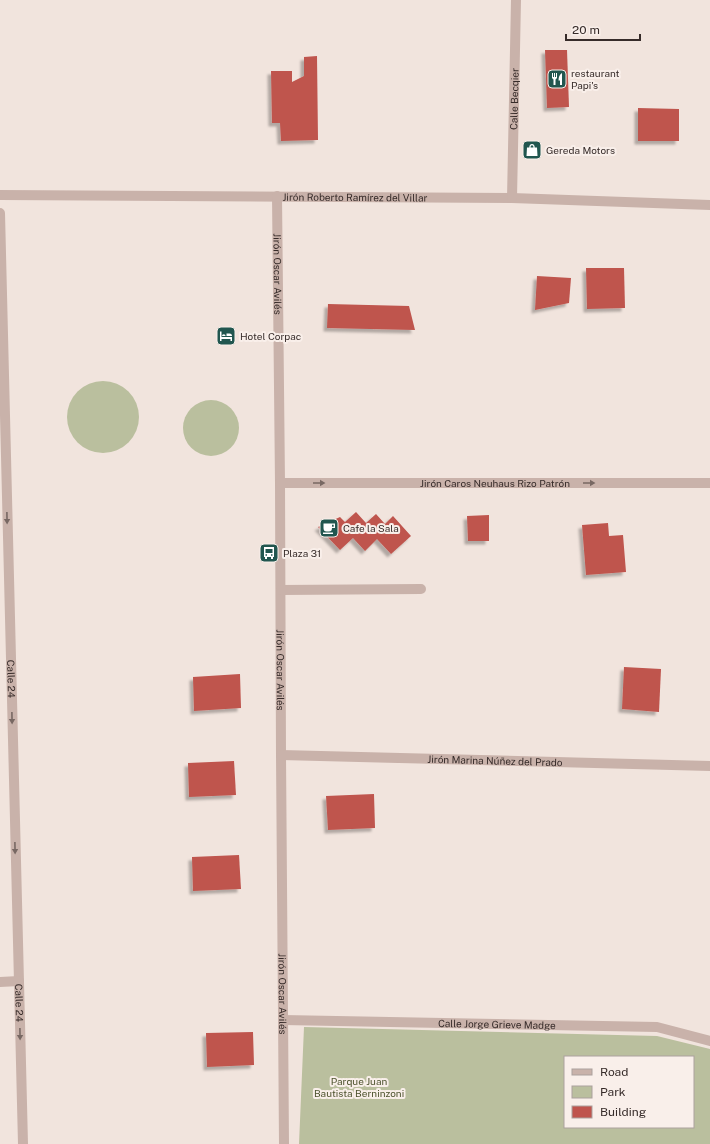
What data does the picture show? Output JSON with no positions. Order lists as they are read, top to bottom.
{
  "streets": {
    "street": [
      "Calle Becqier",
      "Jirón Roberto Ramírez del Villar",
      "Jirón Oscar Avilés",
      "Jirón Caros Neuhaus Rizo Patrón",
      "Calle 24",
      "Jirón Marina Núñez del Prado",
      "Calle Jorge Grieve Madge"
    ]
  },
  "crossings": [
    ["Calle Becqier", "Jirón Roberto Ramírez del Villar"],
    ["Jirón Roberto Ramírez del Villar", "Jirón Oscar Avilés"],
    ["Jirón Oscar Avilés", "Jirón Caros Neuhaus Rizo Patrón"],
    ["Jirón Oscar Avilés", "Jirón Marina Núñez del Prado"],
    ["Jirón Oscar Avilés", "Calle Jorge Grieve Madge"]
  ],
  "one_way": ["Jirón Caros Neuhaus Rizo Patrón", "Calle 24"],
  "parks": ["Parque Juan Bautista Berninzoni"],
  "places": {
    "restaurant": ["restaurant Papi's"],
    "shop": ["Gereda Motors"],
    "hotel": ["Hotel Corpac"],
    "cafe": ["Cafe la Sala"],
    "bus stop": ["Plaza 31"]
  },
  "legend": ["Road", "Park", "Building"],
  "scale_bar": "20 m"
}
